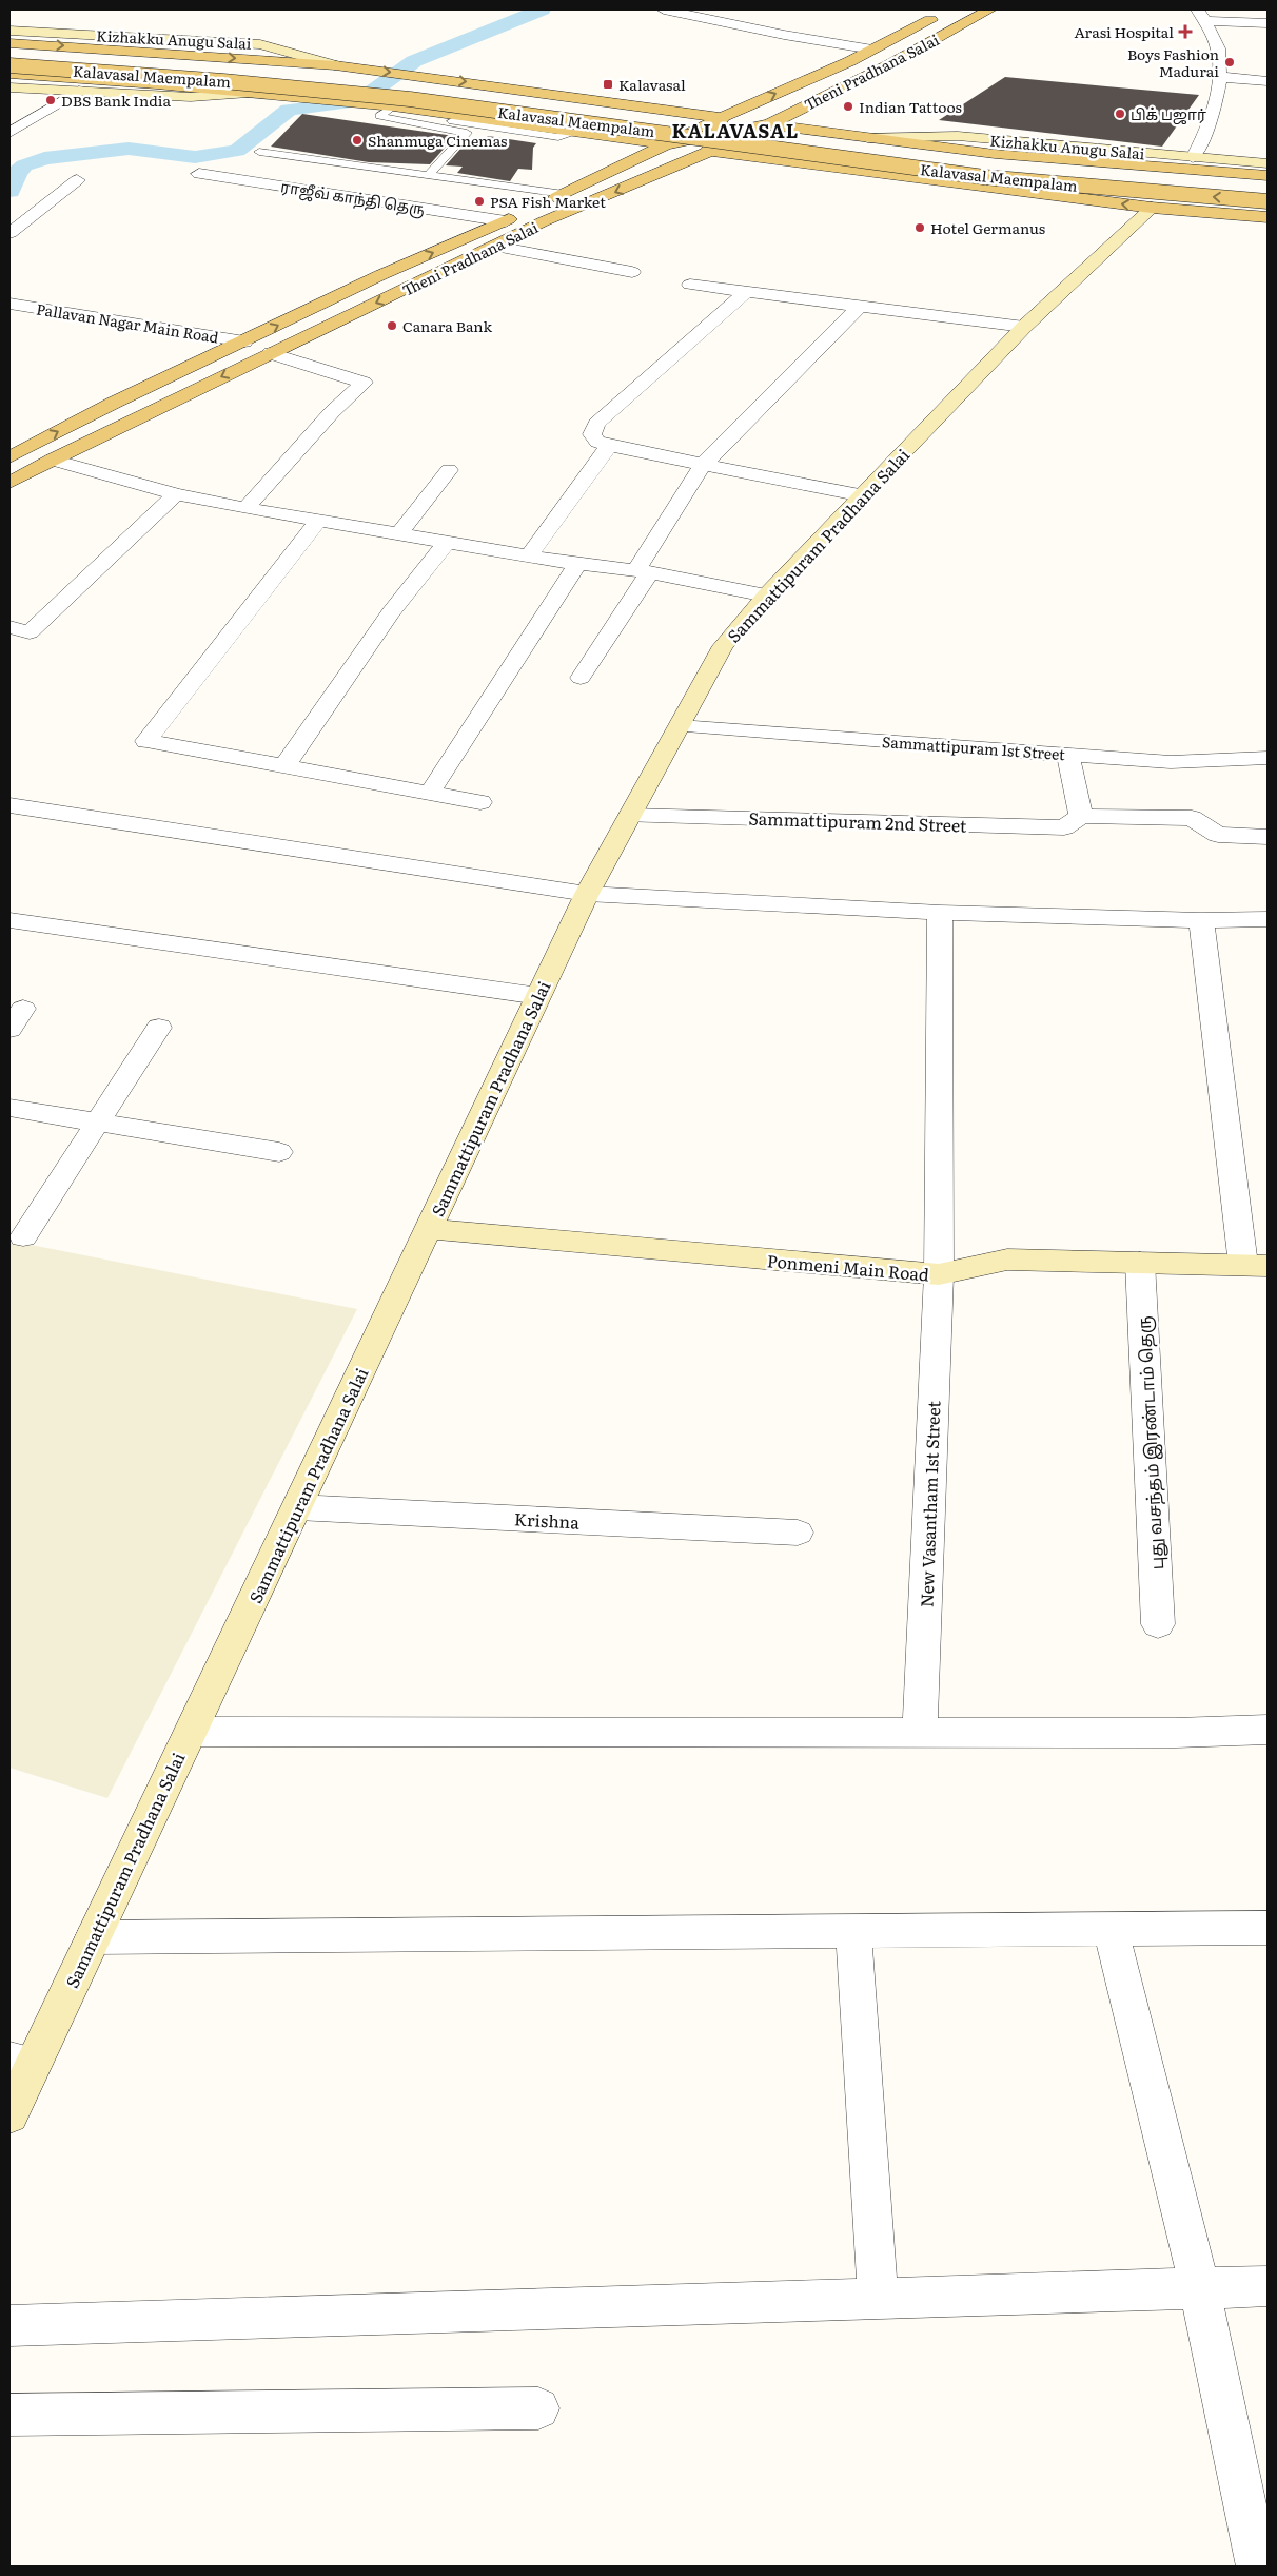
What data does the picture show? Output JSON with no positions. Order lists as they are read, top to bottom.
{
  "streets": {
    "main road": ["Theni Pradhana Salai", "Kalavasal Maempalam"],
    "street": [
      "Kizhakku Anugu Salai",
      "ராஜீவ் காந்தி தெரு",
      "Pallavan Nagar Main Road",
      "Sammattipuram Pradhana Salai",
      "Sammattipuram 1st Street",
      "Sammattipuram 2nd Street",
      "Ponmeni Main Road",
      "புது வசந்தம் இரண்டாம் தெரு",
      "New Vasantham 1st Street",
      "Krishna"
    ]
  },
  "crossings": [
    ["Theni Pradhana Salai", "ராஜீவ் காந்தி தெரு"],
    ["Theni Pradhana Salai", "Pallavan Nagar Main Road"],
    ["Sammattipuram Pradhana Salai", "Sammattipuram 1st Street"],
    ["Sammattipuram Pradhana Salai", "Sammattipuram 2nd Street"],
    ["Sammattipuram Pradhana Salai", "Ponmeni Main Road"],
    ["Sammattipuram Pradhana Salai", "Krishna"],
    ["Ponmeni Main Road", "புது வசந்தம் இரண்டாம் தெரு"],
    ["Ponmeni Main Road", "New Vasantham 1st Street"]
  ],
  "districts": ["KALAVASAL"],
  "places": {
    "health": ["Arasi Hospital"],
    "other": [
      "Boys Fashion Madurai",
      "DBS Bank India",
      "Indian Tattoos",
      "பிக் பஜார்",
      "Shanmuga Cinemas",
      "PSA Fish Market",
      "Hotel Germanus",
      "Canara Bank"
    ],
    "transit": ["Kalavasal"]
  }
}
